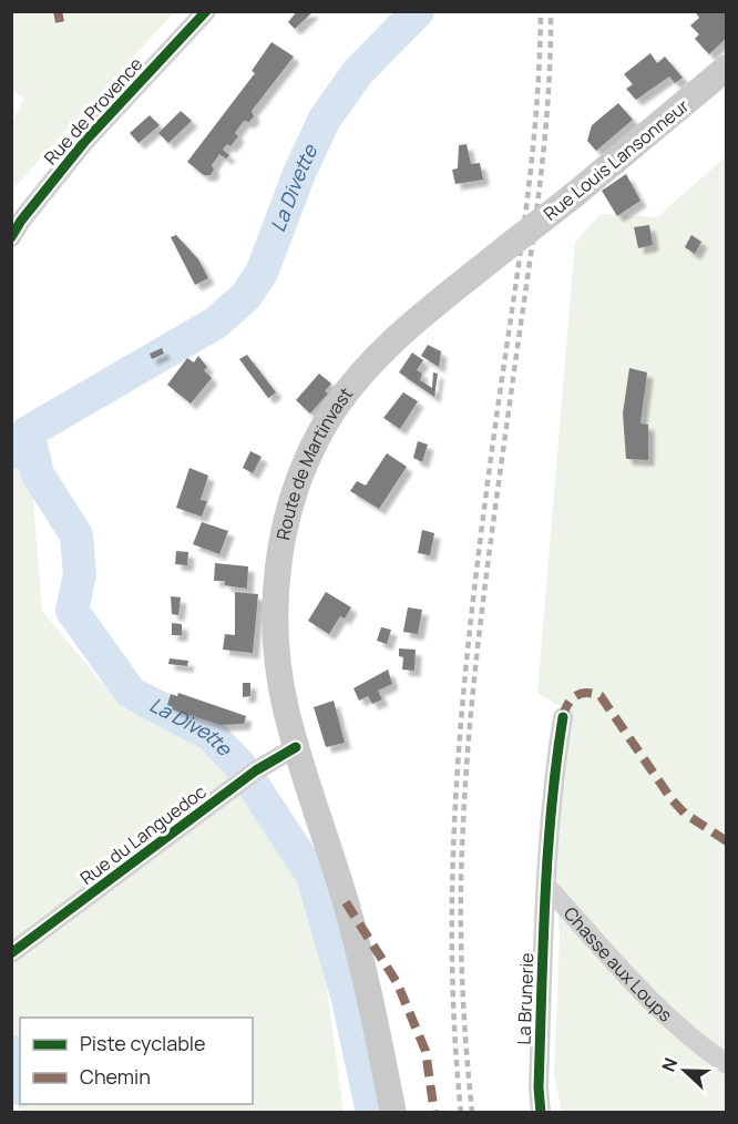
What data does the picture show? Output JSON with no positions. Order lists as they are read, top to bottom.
{
  "streets": {
    "main road": ["Rue Louis Lansonneur", "Route de Martinvast"],
    "street": [
      "Rue de Provence",
      "Rue du Languedoc",
      "Chasse aux Loups",
      "La Brunerie"
    ]
  },
  "crossings": [
    ["Rue Louis Lansonneur", "Route de Martinvast"],
    ["Route de Martinvast", "Rue du Languedoc"],
    ["Chasse aux Loups", "La Brunerie"]
  ],
  "water": ["La Divette"],
  "legend": ["Piste cyclable", "Chemin"],
  "north": "left"
}
